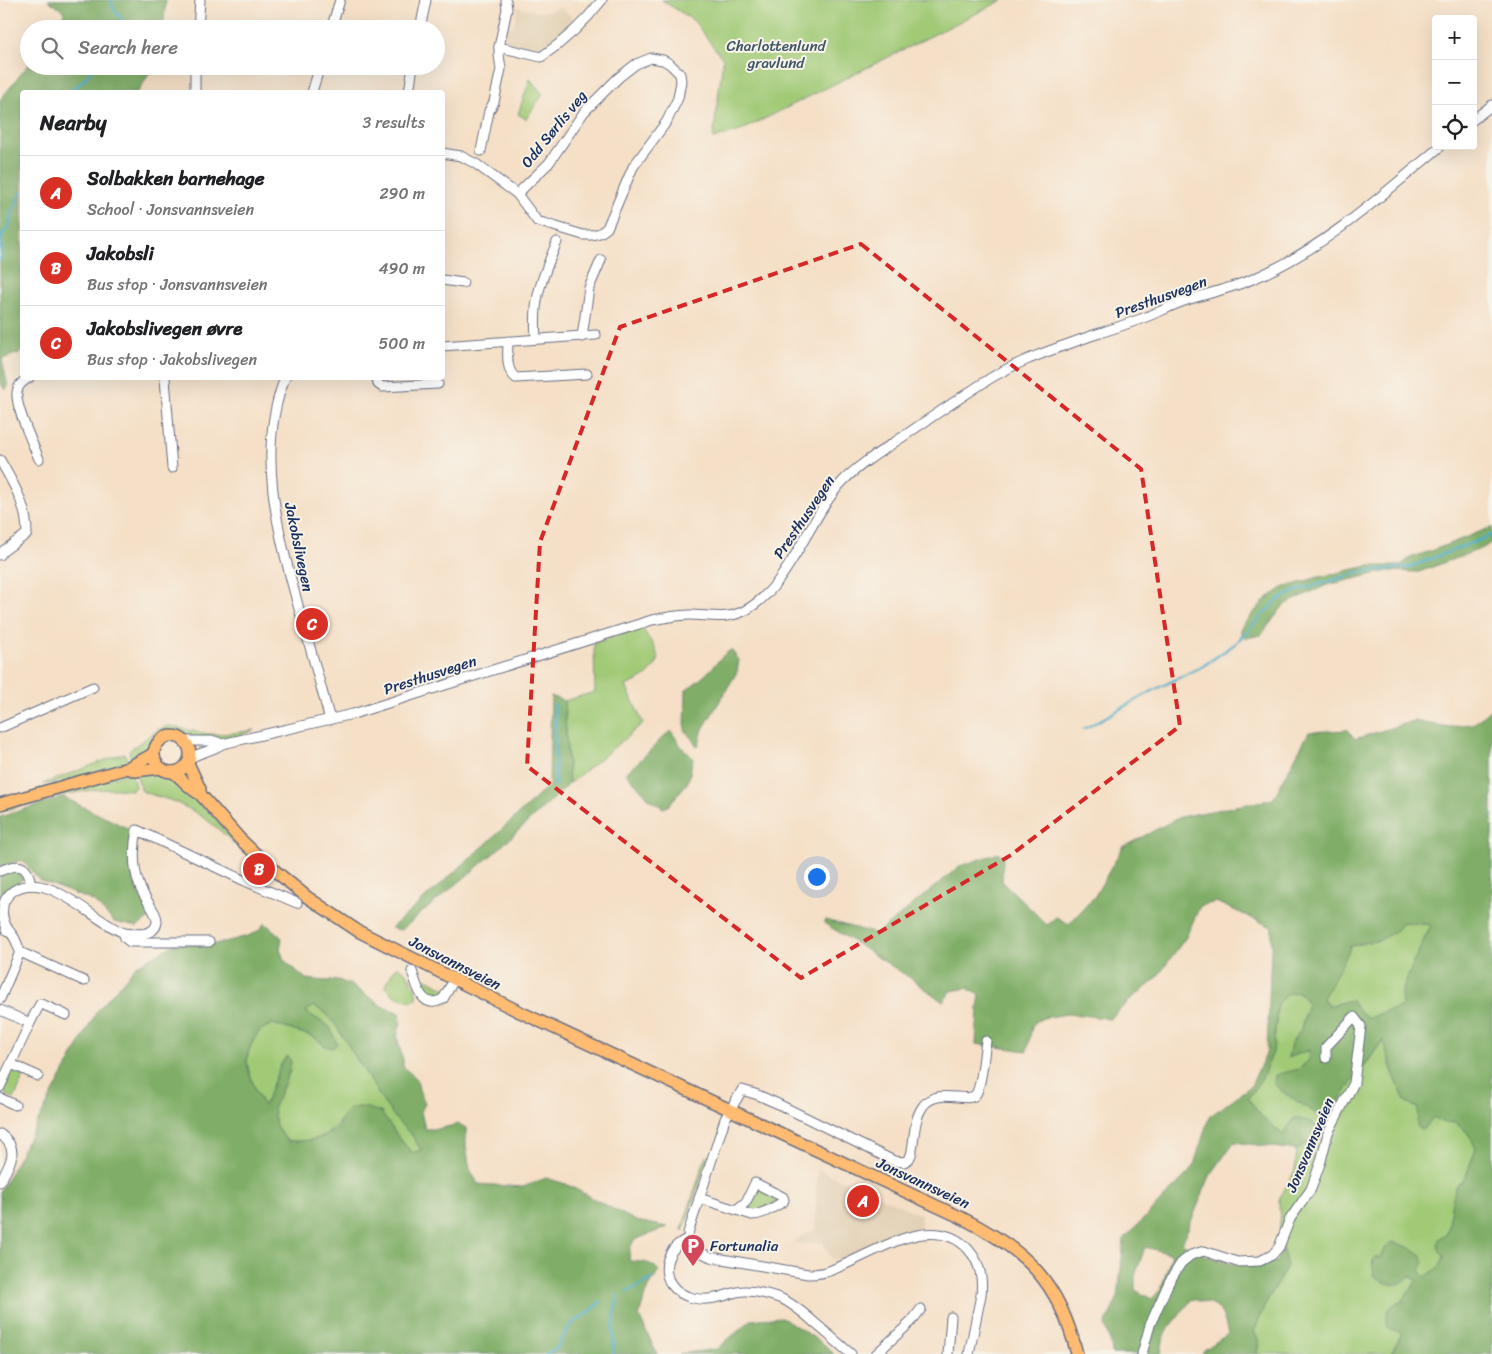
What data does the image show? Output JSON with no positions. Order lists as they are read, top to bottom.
{
  "streets": {
    "main road": ["Jonsvannsveien"],
    "street": ["Odd Sørlis veg", "Presthusvegen", "Jakobslivegen"]
  },
  "crossings": [
    ["Presthusvegen", "Jakobslivegen"],
    ["Presthusvegen", "Jonsvannsveien"]
  ],
  "parks": ["Charlottenlund gravlund"],
  "places": {
    "parking": ["Fortunalia"]
  },
  "page": {
    "map_buttons": ["+", "−"],
    "search": "Search here",
    "heading": ["Nearby", "3 results"],
    "list": [
      {
        "mark": "A",
        "name": "Solbakken barnehage",
        "note": "School · Jonsvannsveien",
        "value": "290 m"
      },
      {
        "mark": "B",
        "name": "Jakobsli",
        "note": "Bus stop · Jonsvannsveien",
        "value": "490 m"
      },
      {
        "mark": "C",
        "name": "Jakobslivegen øvre",
        "note": "Bus stop · Jakobslivegen",
        "value": "500 m"
      }
    ],
    "pins": ["C", "B", "A"]
  }
}
